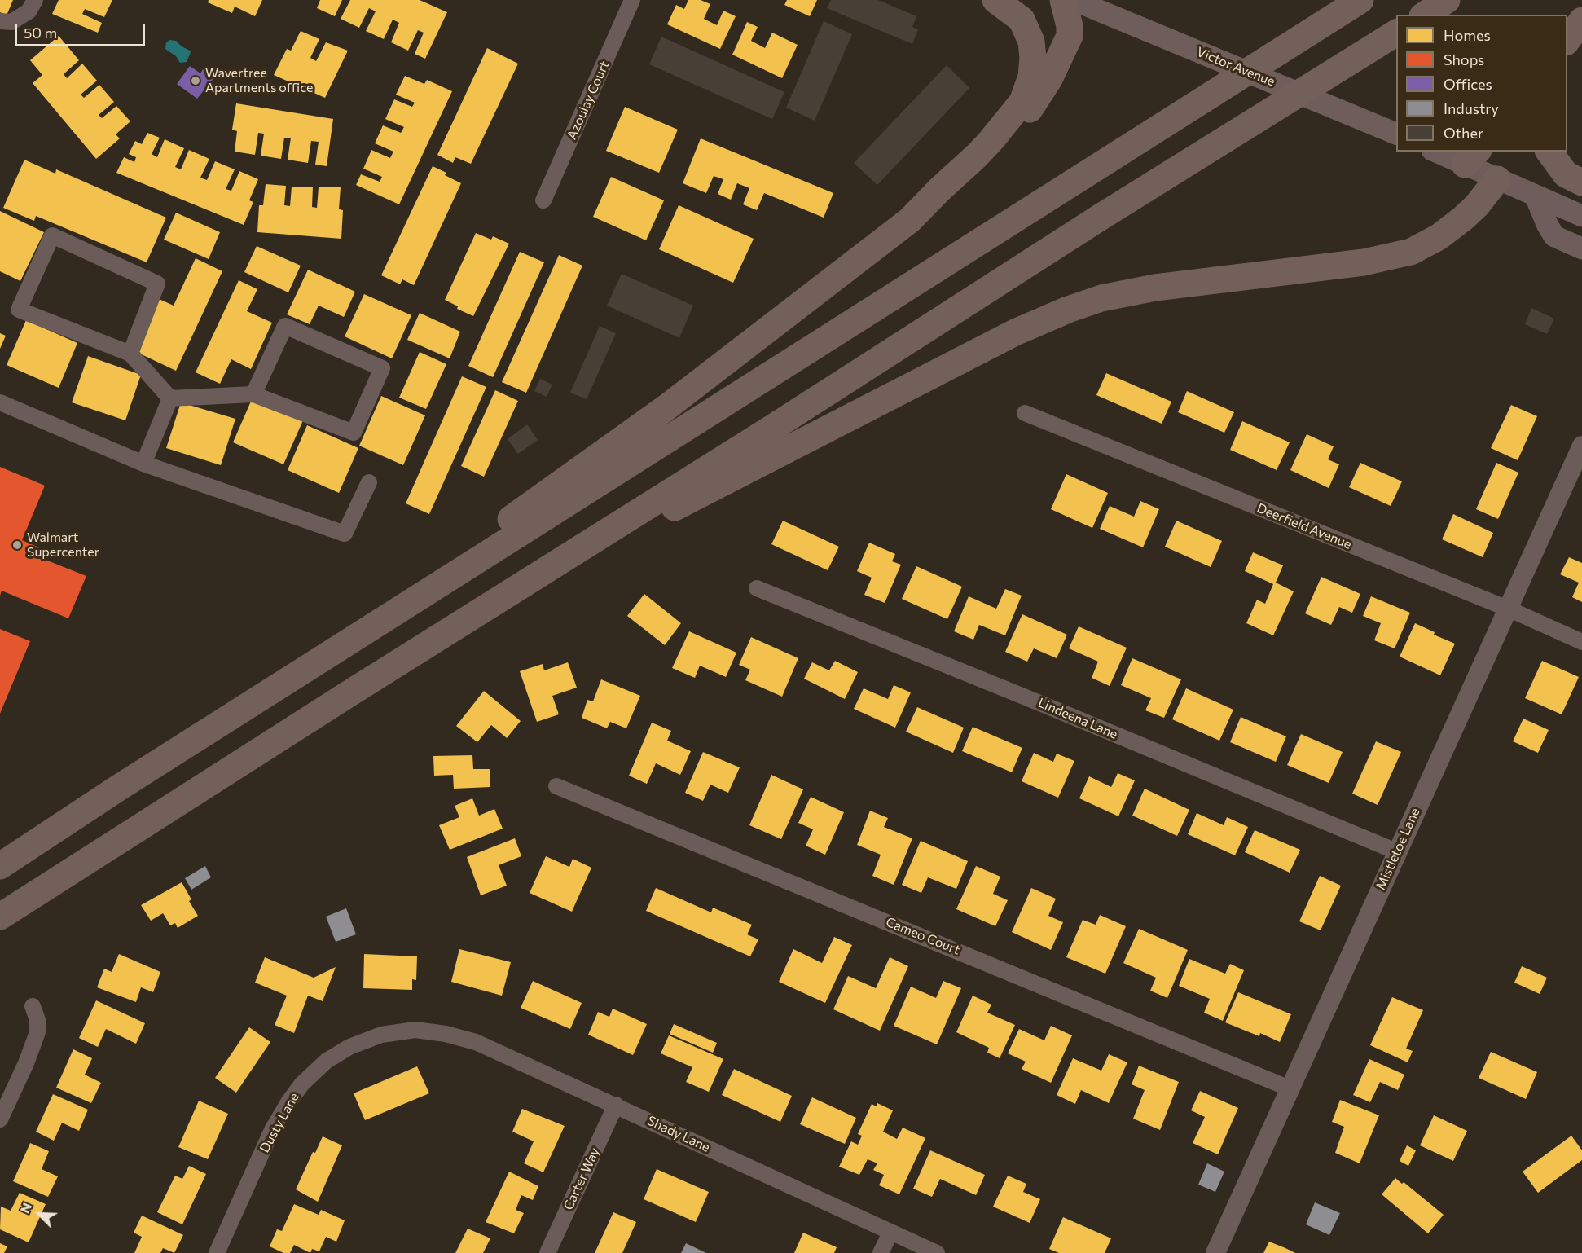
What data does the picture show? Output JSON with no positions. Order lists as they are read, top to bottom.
{
  "streets": {
    "main road": ["Victor Avenue"],
    "street": [
      "Azoulay Court",
      "Deerfield Avenue",
      "Lindeena Lane",
      "Mistletoe Lane",
      "Cameo Court",
      "Dusty Lane",
      "Shady Lane",
      "Carter Way"
    ]
  },
  "crossings": [
    ["Deerfield Avenue", "Mistletoe Lane"],
    ["Lindeena Lane", "Mistletoe Lane"],
    ["Mistletoe Lane", "Cameo Court"],
    ["Dusty Lane", "Shady Lane"],
    ["Shady Lane", "Carter Way"]
  ],
  "places": ["Wavertree Apartments office", "Walmart Supercenter"],
  "legend": [
    "Homes",
    "Shops",
    "Offices",
    "Industry",
    "Other"
  ],
  "scale_bar": "50 m",
  "north": "top left"
}
